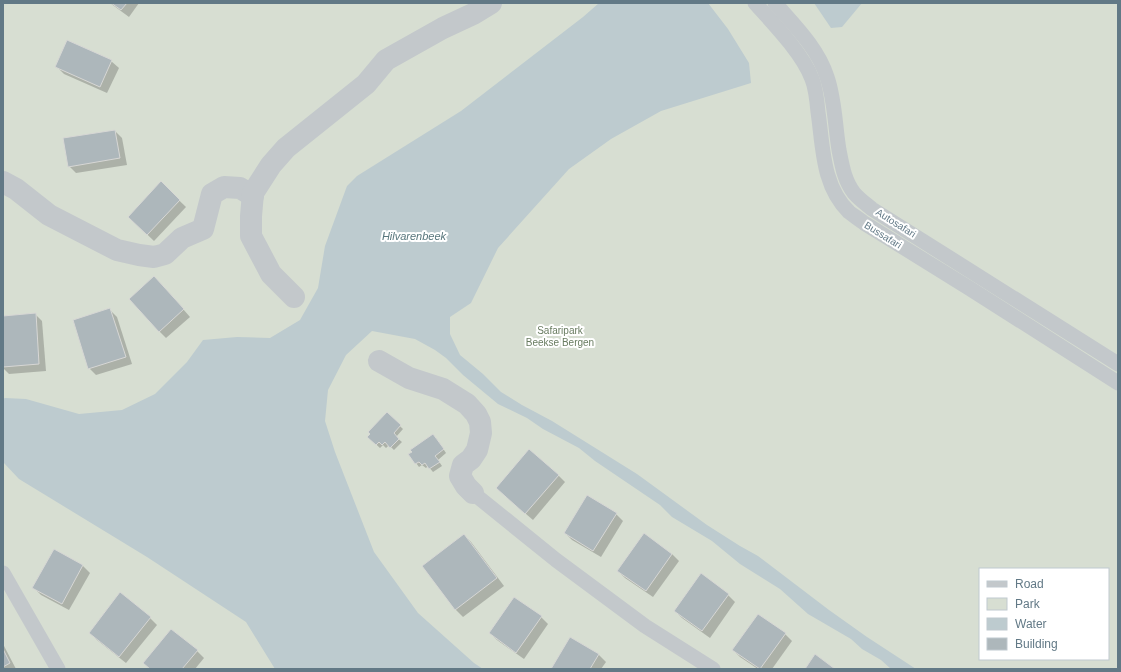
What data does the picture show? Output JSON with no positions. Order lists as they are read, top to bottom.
{
  "streets": {
    "lane": ["Autosafari", "Bussafari"]
  },
  "water": ["Hilvarenbeek"],
  "parks": ["Safaripark Beekse Bergen"],
  "legend": [
    "Road",
    "Park",
    "Water",
    "Building"
  ]
}
